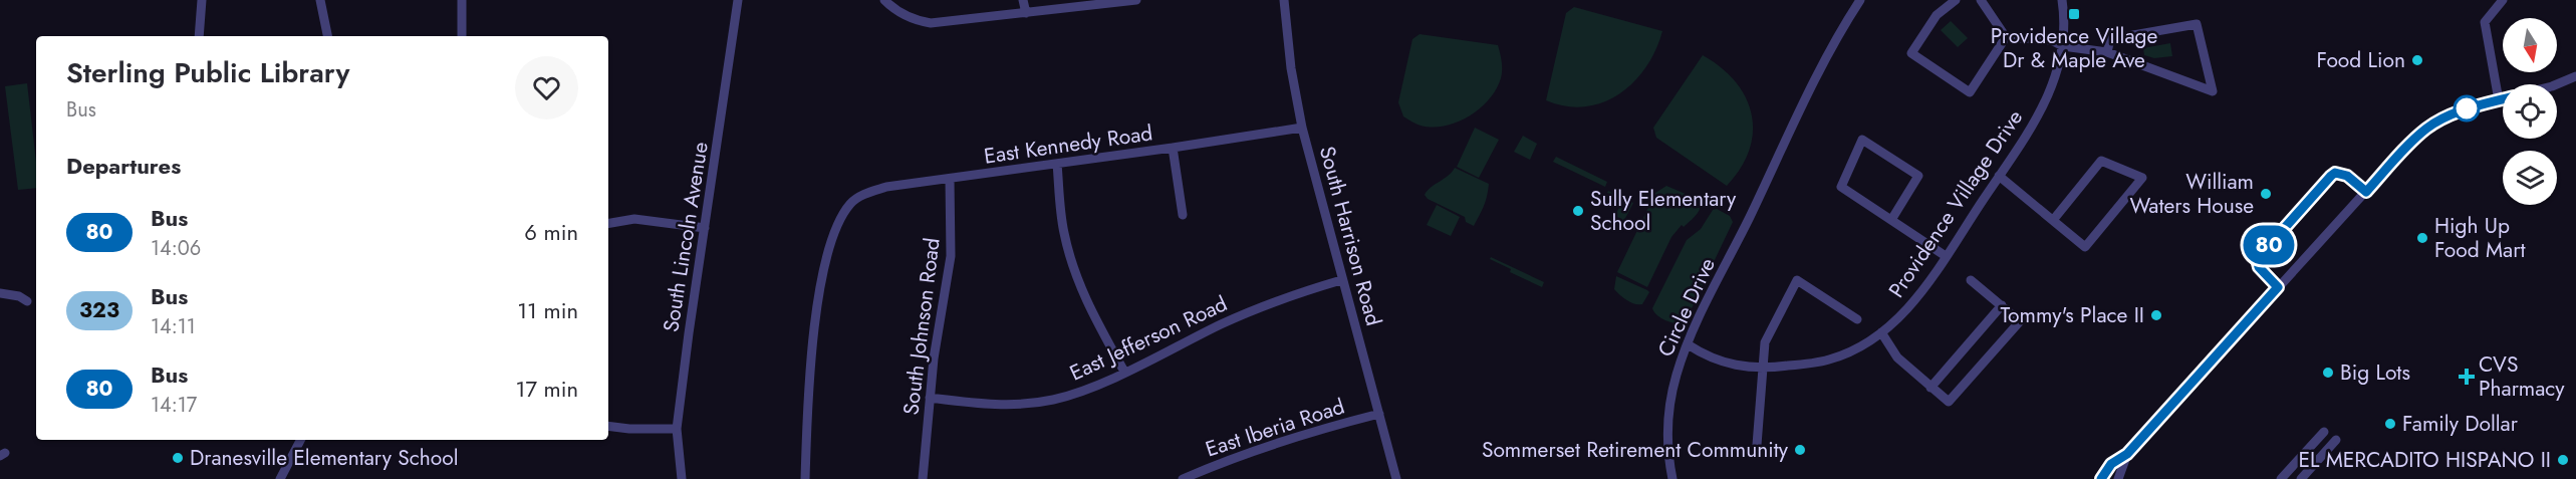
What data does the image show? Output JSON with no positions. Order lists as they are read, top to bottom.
{
  "streets": {
    "street": [
      "East Kennedy Road",
      "Providence Village Drive",
      "South Harrison Road",
      "South Lincoln Avenue",
      "Circle Drive",
      "South Johnson Road",
      "East Jefferson Road",
      "East Iberia Road"
    ]
  },
  "crossings": [
    ["East Kennedy Road", "South Harrison Road"],
    ["East Kennedy Road", "South Johnson Road"],
    ["Providence Village Drive", "Circle Drive"],
    ["South Harrison Road", "East Jefferson Road"],
    ["South Harrison Road", "East Iberia Road"],
    ["South Johnson Road", "East Jefferson Road"]
  ],
  "places": {
    "transit": ["Providence Village Dr & Maple Ave"],
    "other": [
      "Food Lion",
      "William Waters House",
      "Sully Elementary School",
      "High Up Food Mart",
      "Tommy's Place II",
      "Big Lots",
      "Family Dollar",
      "Sommerset Retirement Community",
      "Dranesville Elementary School",
      "EL MERCADITO HISPANO II"
    ],
    "health": ["CVS Pharmacy"]
  },
  "lines": ["bus line 80"],
  "north": "bottom",
  "page": {
    "on_map": "80",
    "heading": [
      ["Sterling Public Library", "Bus"],
      "Departures"
    ],
    "list": [
      {
        "mark": "80",
        "name": "Bus",
        "note": "14:06",
        "value": "6 min"
      },
      {
        "mark": "323",
        "name": "Bus",
        "note": "14:11",
        "value": "11 min"
      },
      {
        "mark": "80",
        "name": "Bus",
        "note": "14:17",
        "value": "17 min"
      }
    ]
  }
}
